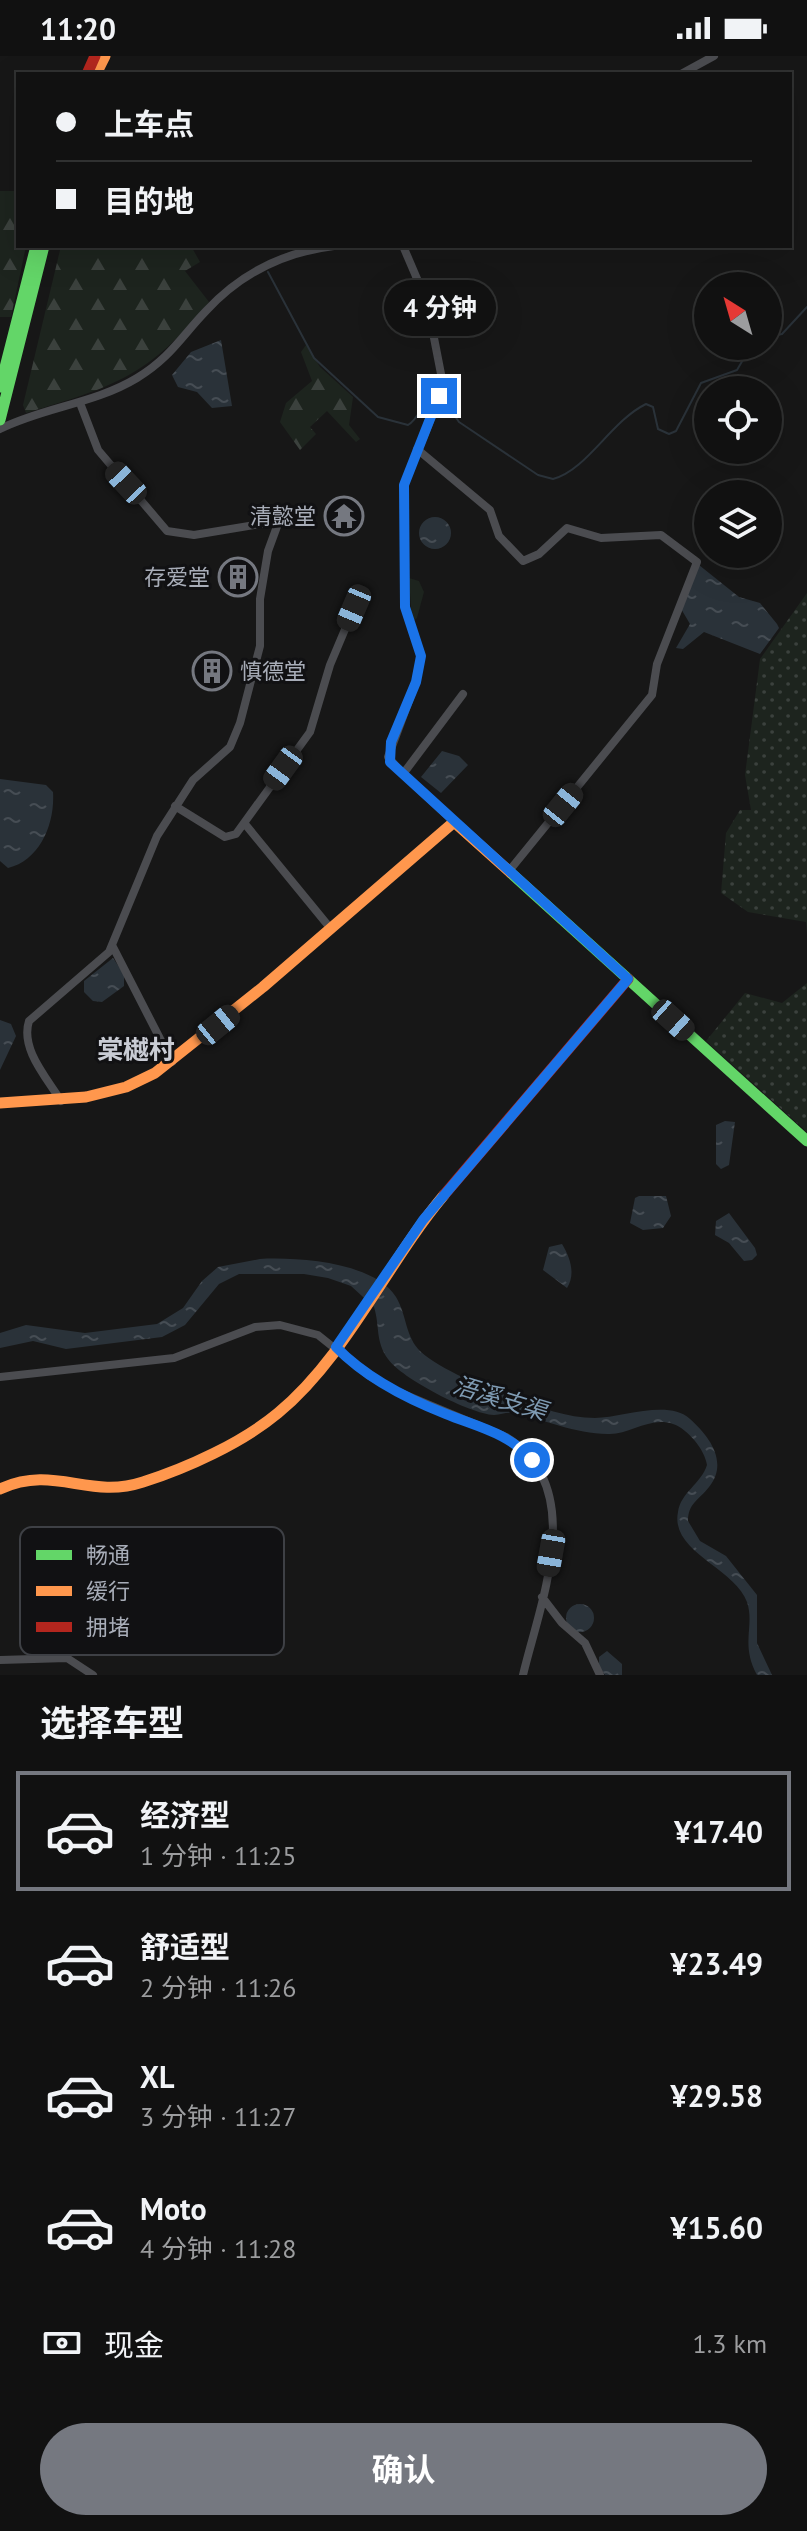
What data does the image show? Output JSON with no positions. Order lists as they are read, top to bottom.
{
  "districts": ["棠樾村"],
  "water": ["浯溪支渠"],
  "places": {
    "temple": ["清懿堂"],
    "building": ["存爱堂", "慎德堂"]
  },
  "legend": ["畅通", "缓行", "拥堵"],
  "north": "top left",
  "page": {
    "status": "11:20",
    "banner": ["上车点", "目的地"],
    "bubble": "4 分钟",
    "heading": "选择车型",
    "list": [
      {
        "name": "经济型",
        "note": "1 分钟 · 11:25",
        "value": "¥17.40"
      },
      {
        "name": "舒适型",
        "note": "2 分钟 · 11:26",
        "value": "¥23.49"
      },
      {
        "name": "XL",
        "note": "3 分钟 · 11:27",
        "value": "¥29.58"
      },
      {
        "name": "Moto",
        "note": "4 分钟 · 11:28",
        "value": "¥15.60"
      }
    ],
    "pay": ["现金", "1.3 km"],
    "buttons": "确认"
  }
}
